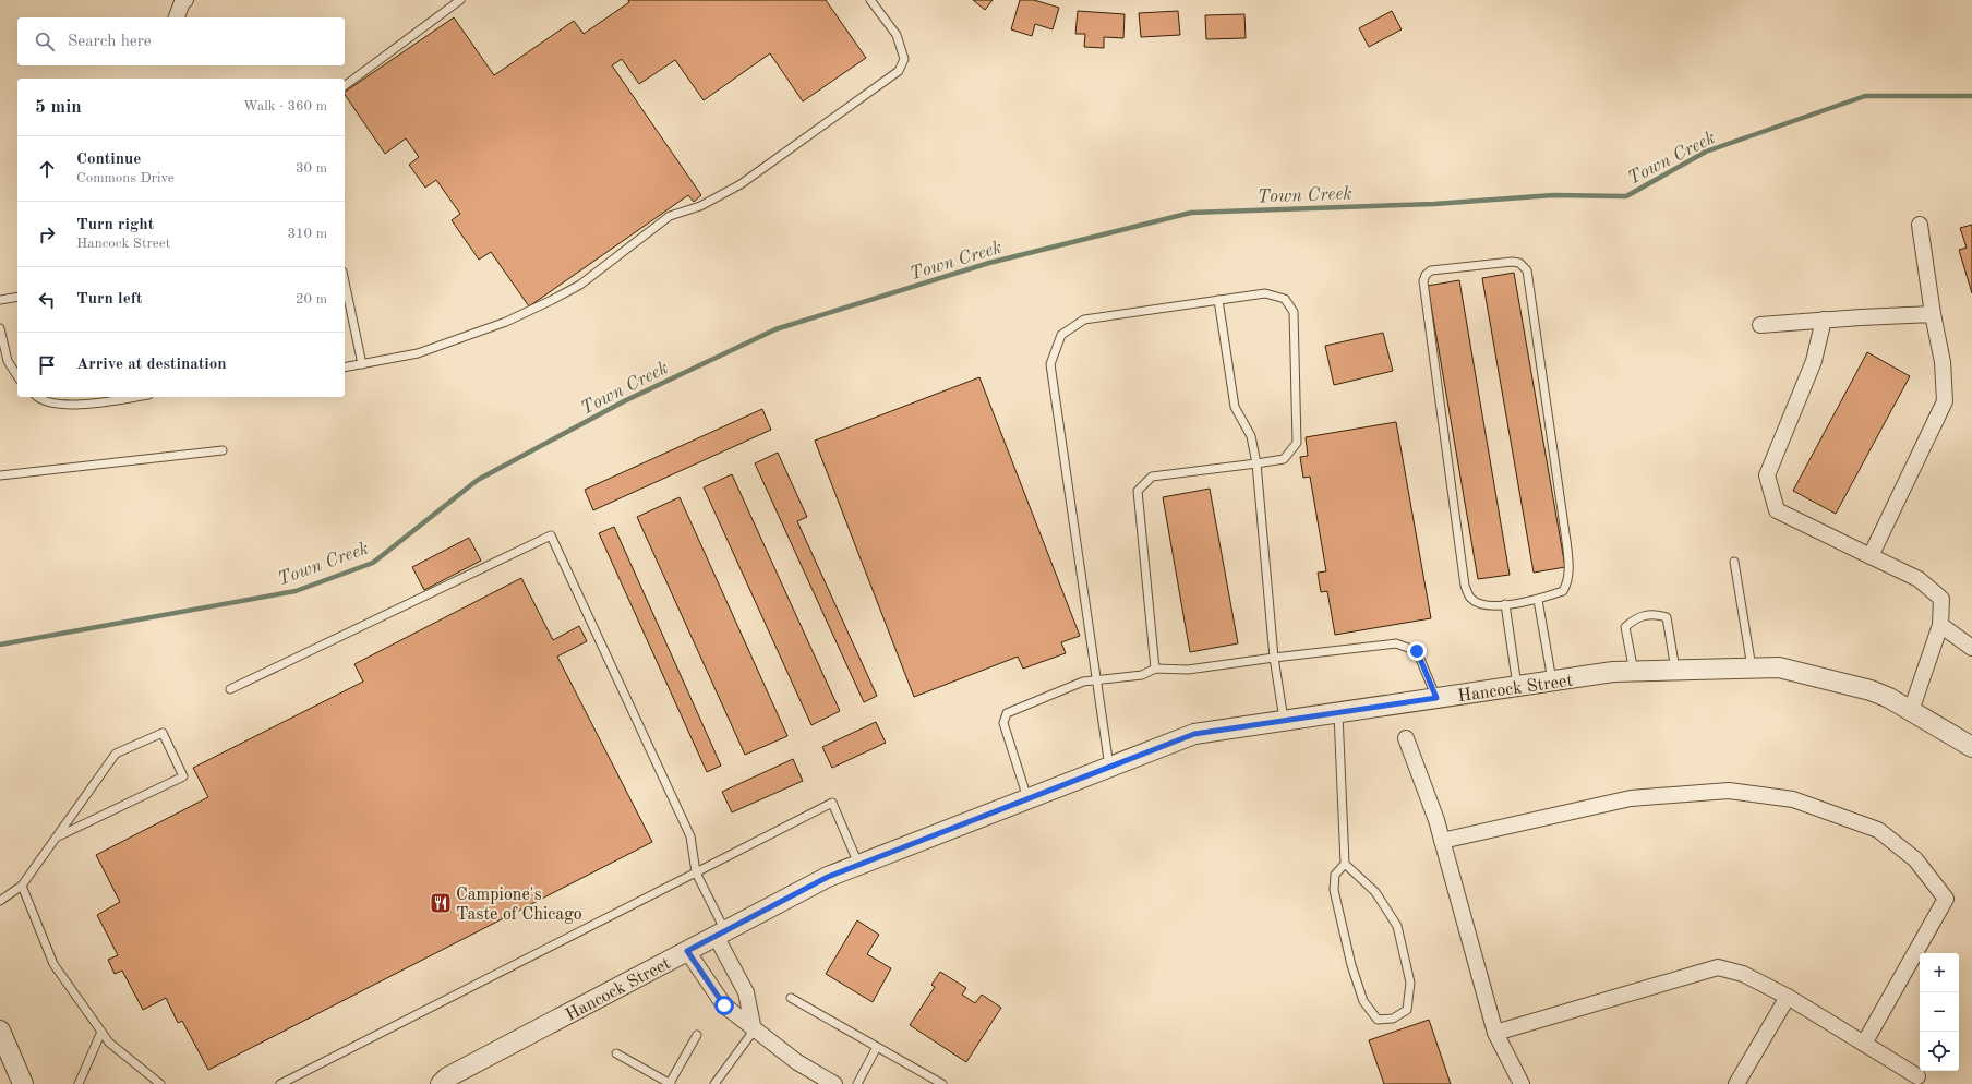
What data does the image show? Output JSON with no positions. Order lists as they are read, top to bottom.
{
  "streets": {
    "street": ["Hancock Street"]
  },
  "water": ["Town Creek"],
  "places": {
    "restaurant": ["Campione's Taste of Chicago"]
  },
  "page": {
    "search": "Search here",
    "heading": ["5 min", "Walk · 360 m"],
    "list": [
      ["Continue", "Commons Drive", "30 m"],
      ["Turn right", "Hancock Street", "310 m"],
      ["Turn left", "20 m"],
      "Arrive at destination"
    ],
    "map_buttons": ["+", "−"]
  }
}
